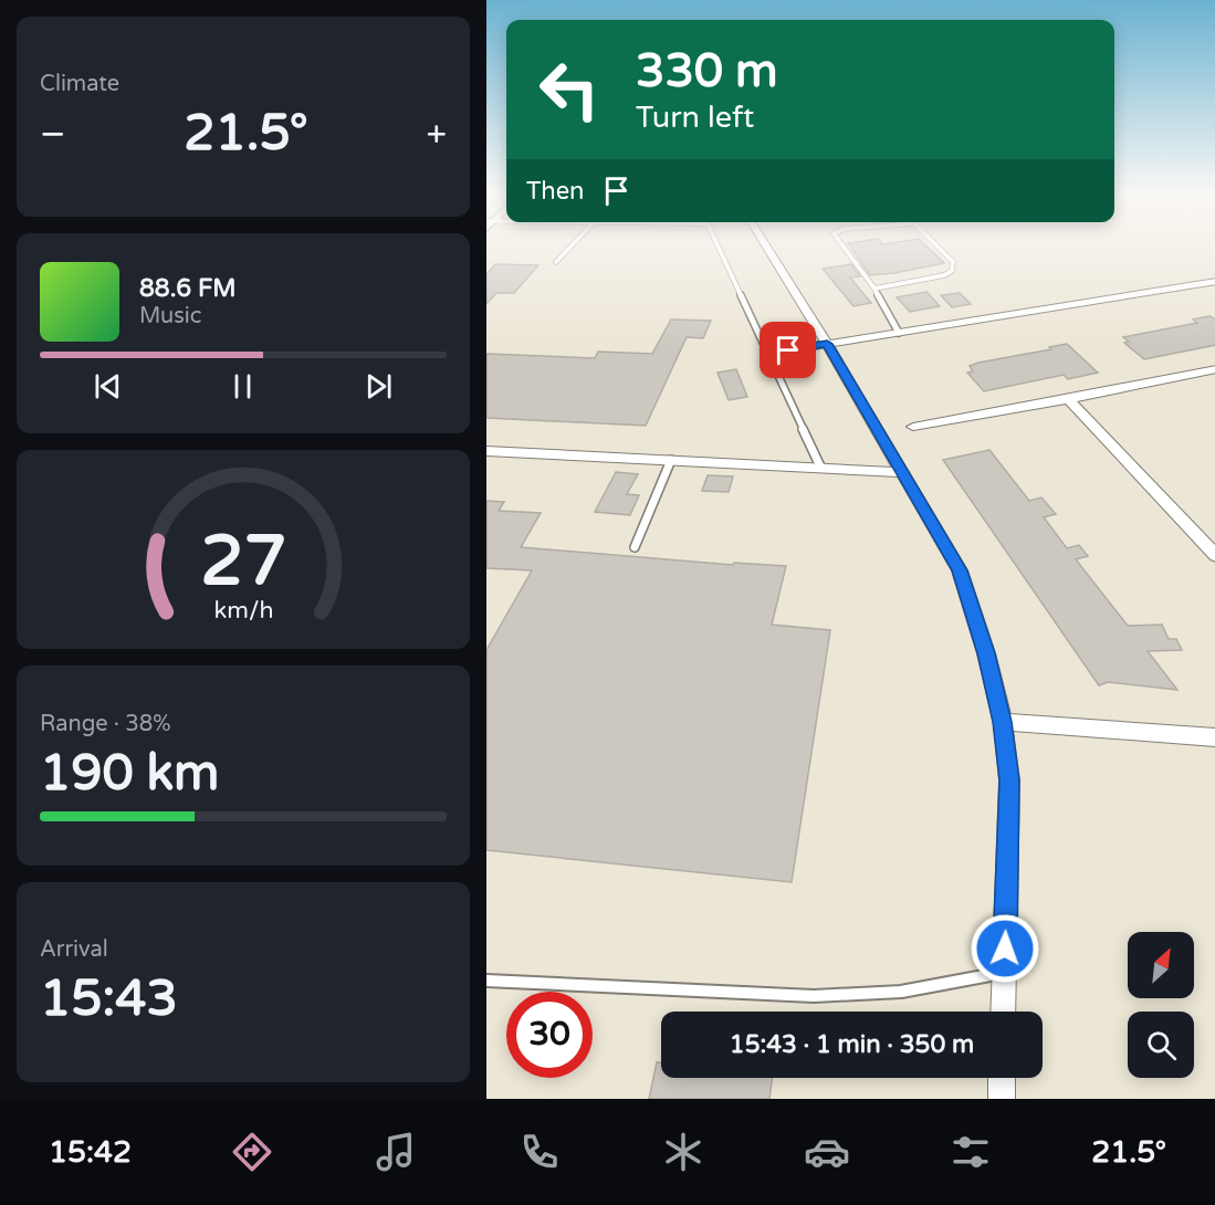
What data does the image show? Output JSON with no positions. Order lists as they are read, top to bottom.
{
  "north": "top right",
  "page": {
    "tile": [
      "Climate",
      ["Range · 38%", "190 km"],
      ["Arrival", "15:43"]
    ],
    "turn": ["330 m", "Turn left"],
    "heat": ["−", "21.5°", "+"],
    "then": "Then",
    "song": ["88.6 FM", "Music"],
    "limit": "30",
    "trip": "15:43 · 1 min · 350 m",
    "tabs": ["15:42", "21.5°"],
    "gauge": ["27", "km/h"]
  }
}
